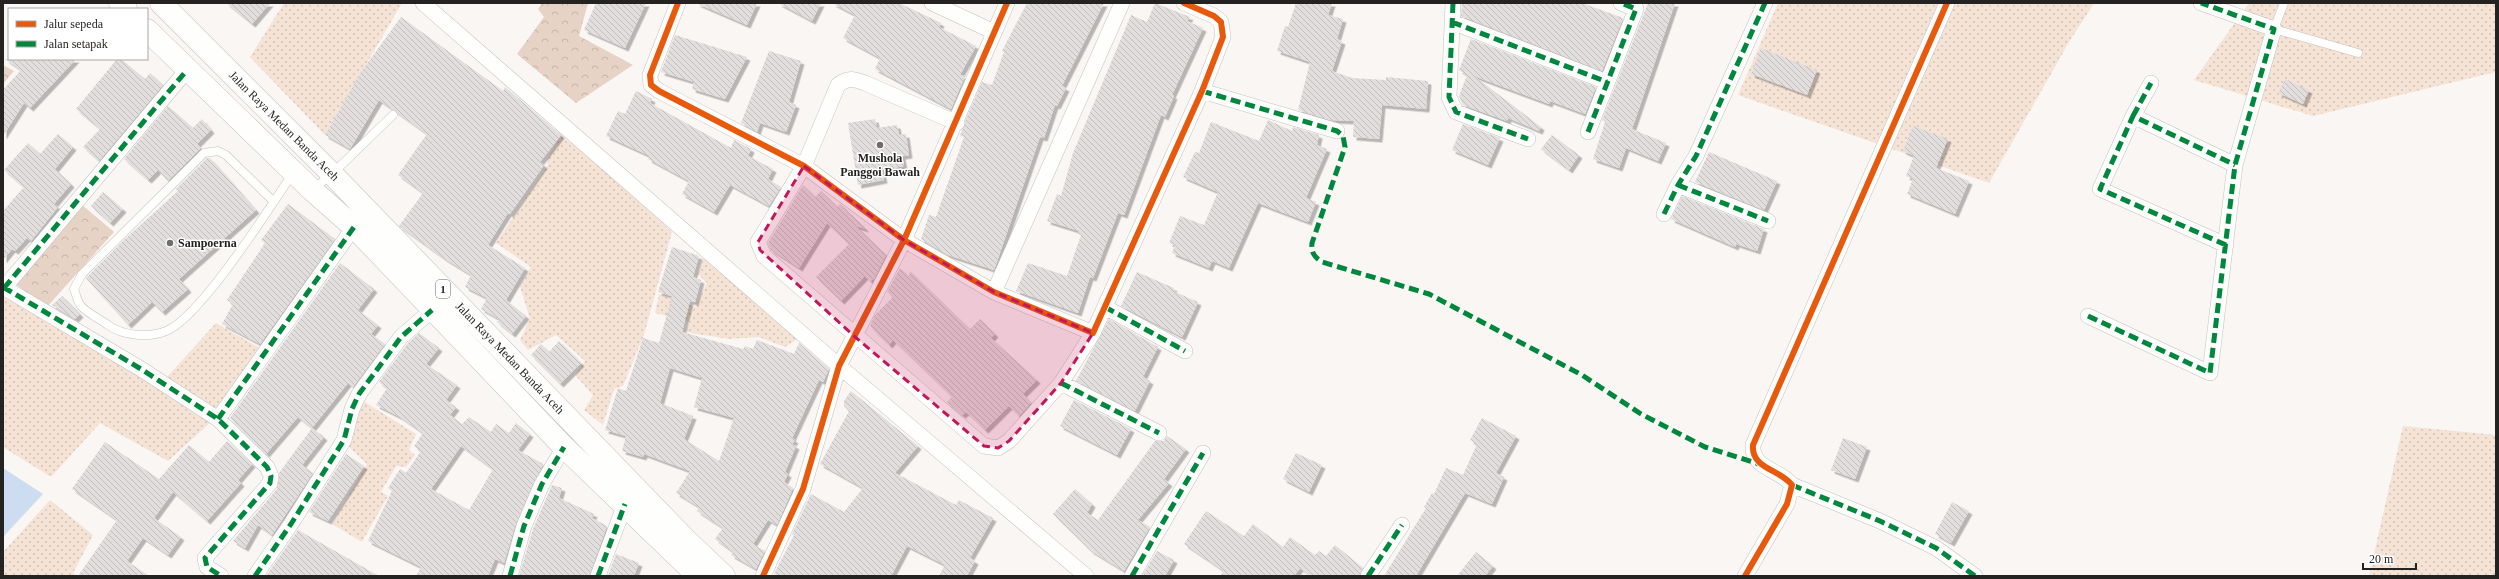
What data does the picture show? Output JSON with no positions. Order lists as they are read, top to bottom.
{
  "streets": {
    "highway": ["Jalan Raya Medan Banda Aceh", "1"]
  },
  "places": ["Mushola Panggoi Bawah", "Sampoerna"],
  "legend": ["Jalur sepeda", "Jalan setapak"],
  "scale_bar": "20 m"
}
